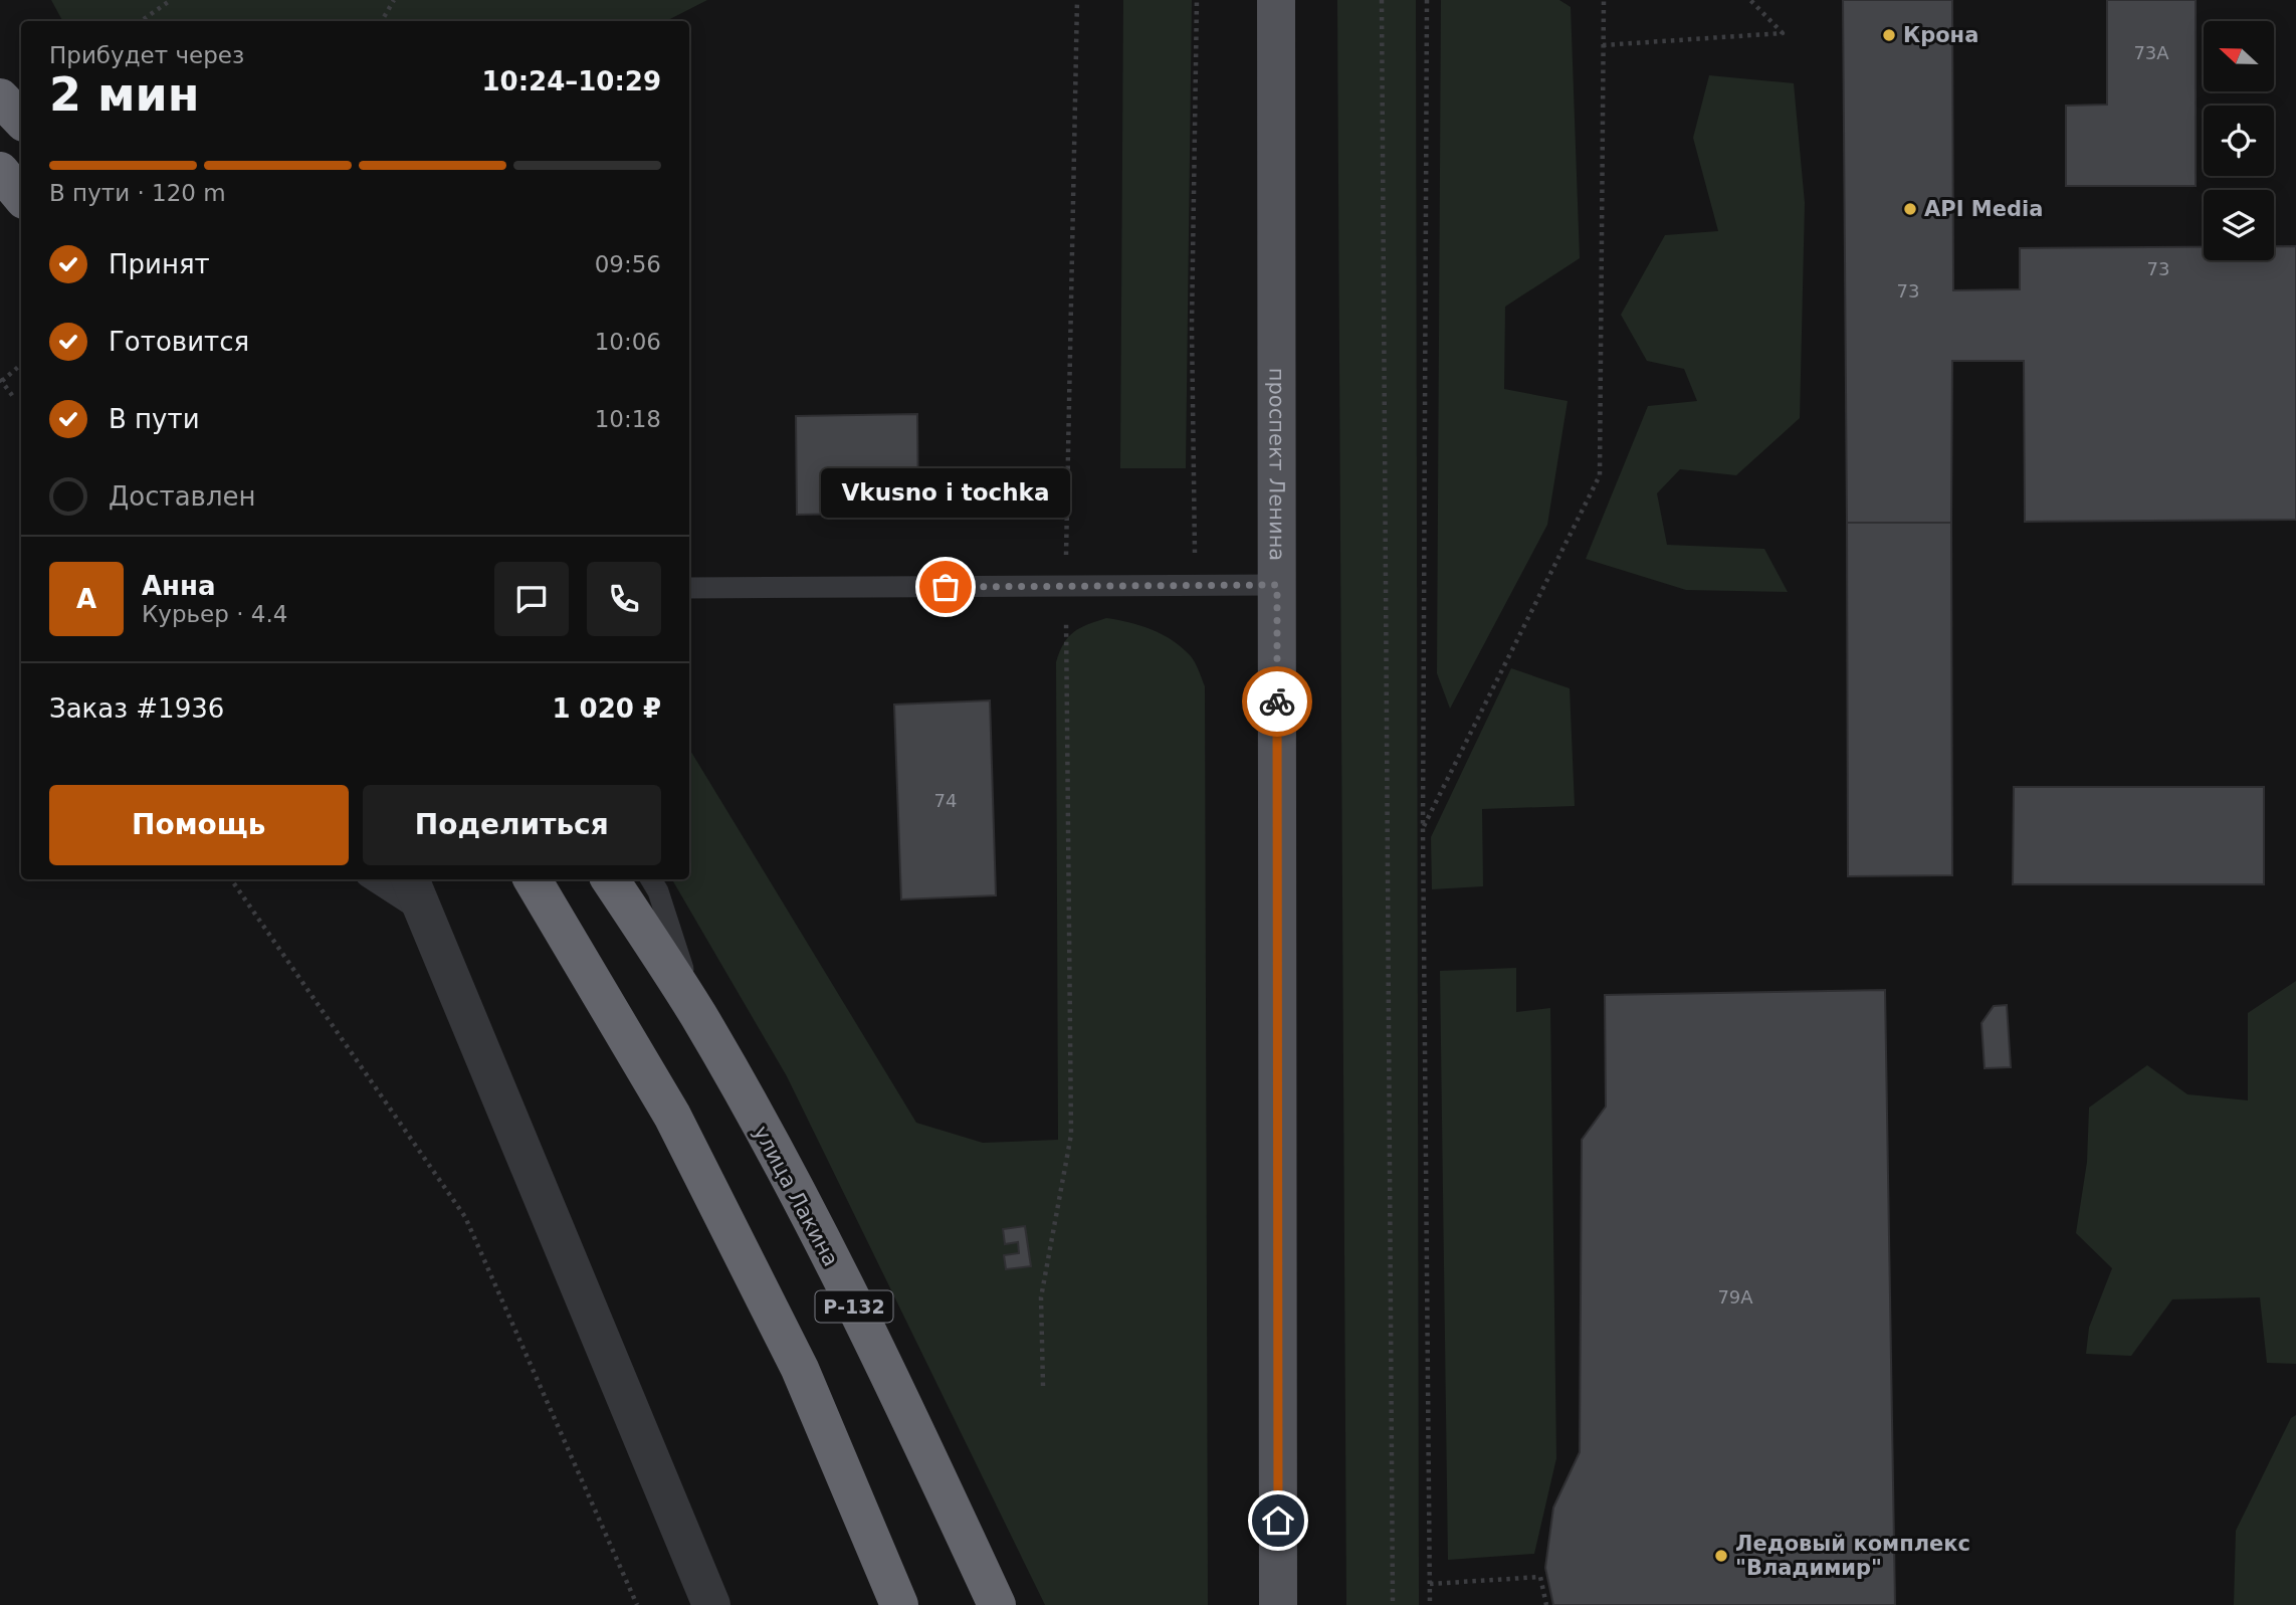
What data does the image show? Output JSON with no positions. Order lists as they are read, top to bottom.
{
  "streets": {
    "highway": ["улица Лакина", "Р-132"],
    "main road": ["проспект Ленина"]
  },
  "places": [
    "Крона",
    "API Media",
    "Vkusno i tochka",
    "Ледовый комплекс \"Владимир\""
  ],
  "house_numbers": [
    "73А",
    "73",
    "73",
    "74",
    "79А"
  ],
  "north": "left",
  "page": {
    "heading": ["2 мин", "Прибудет через", "10:24–10:29"],
    "panel": [
      "Анна",
      "Курьер · 4.4",
      "Заказ #1936",
      "1 020 ₽"
    ],
    "bar": "В пути · 120 m",
    "list": [
      ["Принят", "09:56"],
      ["Готовится", "10:06"],
      ["В пути", "10:18"],
      "Доставлен"
    ],
    "bubble": "Vkusno i tochka",
    "round": "А",
    "buttons": ["Помощь", "Поделиться"]
  }
}
